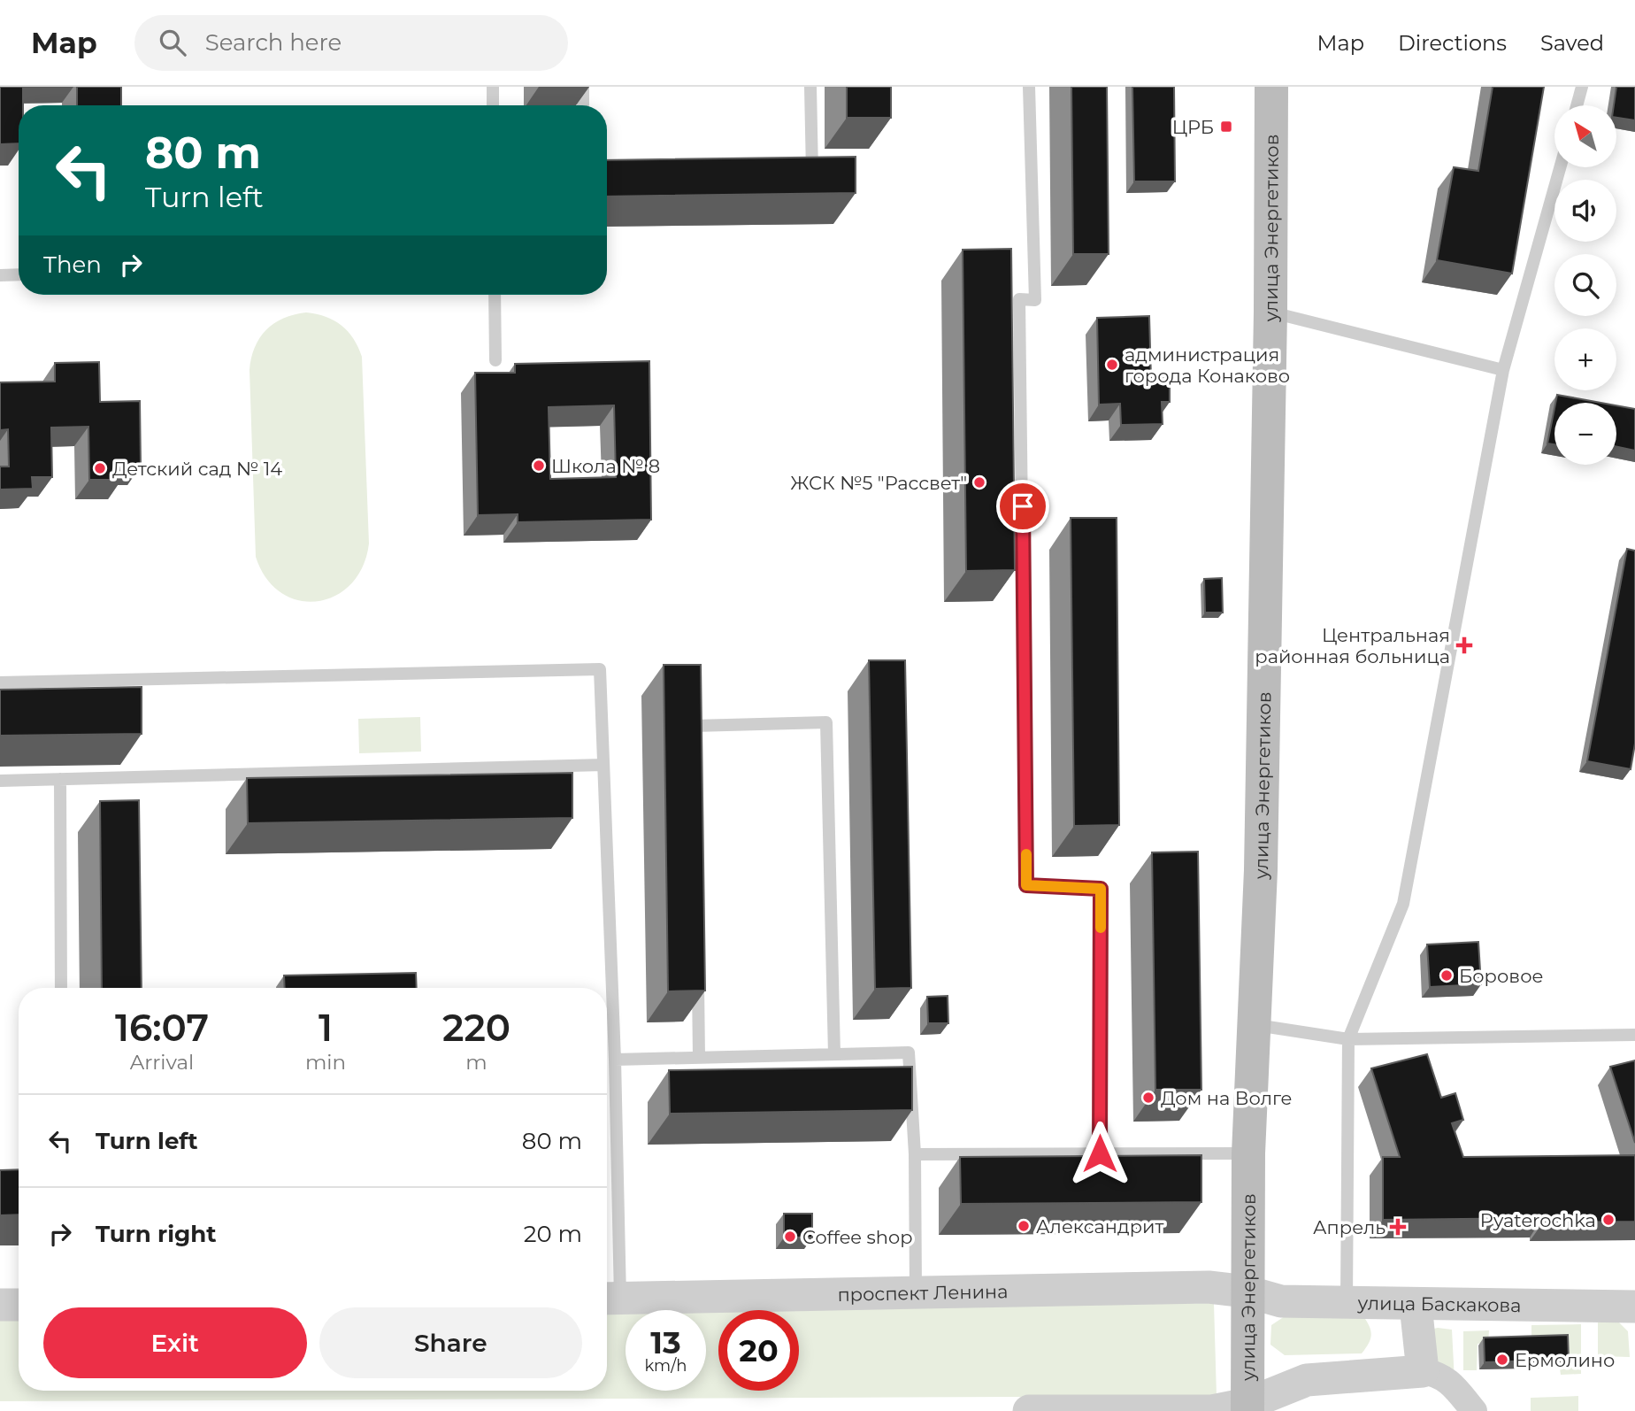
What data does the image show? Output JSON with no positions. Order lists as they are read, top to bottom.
{
  "streets": {
    "main road": ["улица Энергетиков"],
    "street": ["проспект Ленина", "улица Баскакова"]
  },
  "crossings": [
    ["улица Энергетиков", "проспект Ленина"],
    ["улица Энергетиков", "улица Баскакова"],
    ["проспект Ленина", "улица Баскакова"]
  ],
  "places": {
    "transit": ["ЦРБ"],
    "other": [
      "администрация города Конаково",
      "Школа № 8",
      "Детский сад № 14",
      "ЖСК №5 \"Рассвет\"",
      "Боровое",
      "Дом на Волге",
      "Pyaterochka",
      "Александрит",
      "Coffee shop",
      "Ермолино"
    ],
    "health": ["Центральная районная больница", "Апрель"]
  },
  "north": "top left",
  "page": {
    "header": "Map",
    "search": "Search here",
    "nav": ["Map", "Directions", "Saved"],
    "map_buttons": ["+", "−"],
    "turn": ["80 m", "Turn left"],
    "then": "Then",
    "eta": [
      "16:07",
      "Arrival",
      "1",
      "min",
      "220",
      "m"
    ],
    "list": [
      {
        "name": "Turn left",
        "value": "80 m"
      },
      {
        "name": "Turn right",
        "value": "20 m"
      }
    ],
    "buttons": ["Exit", "Share"],
    "speed": "13 km/h",
    "limit": "20"
  }
}
